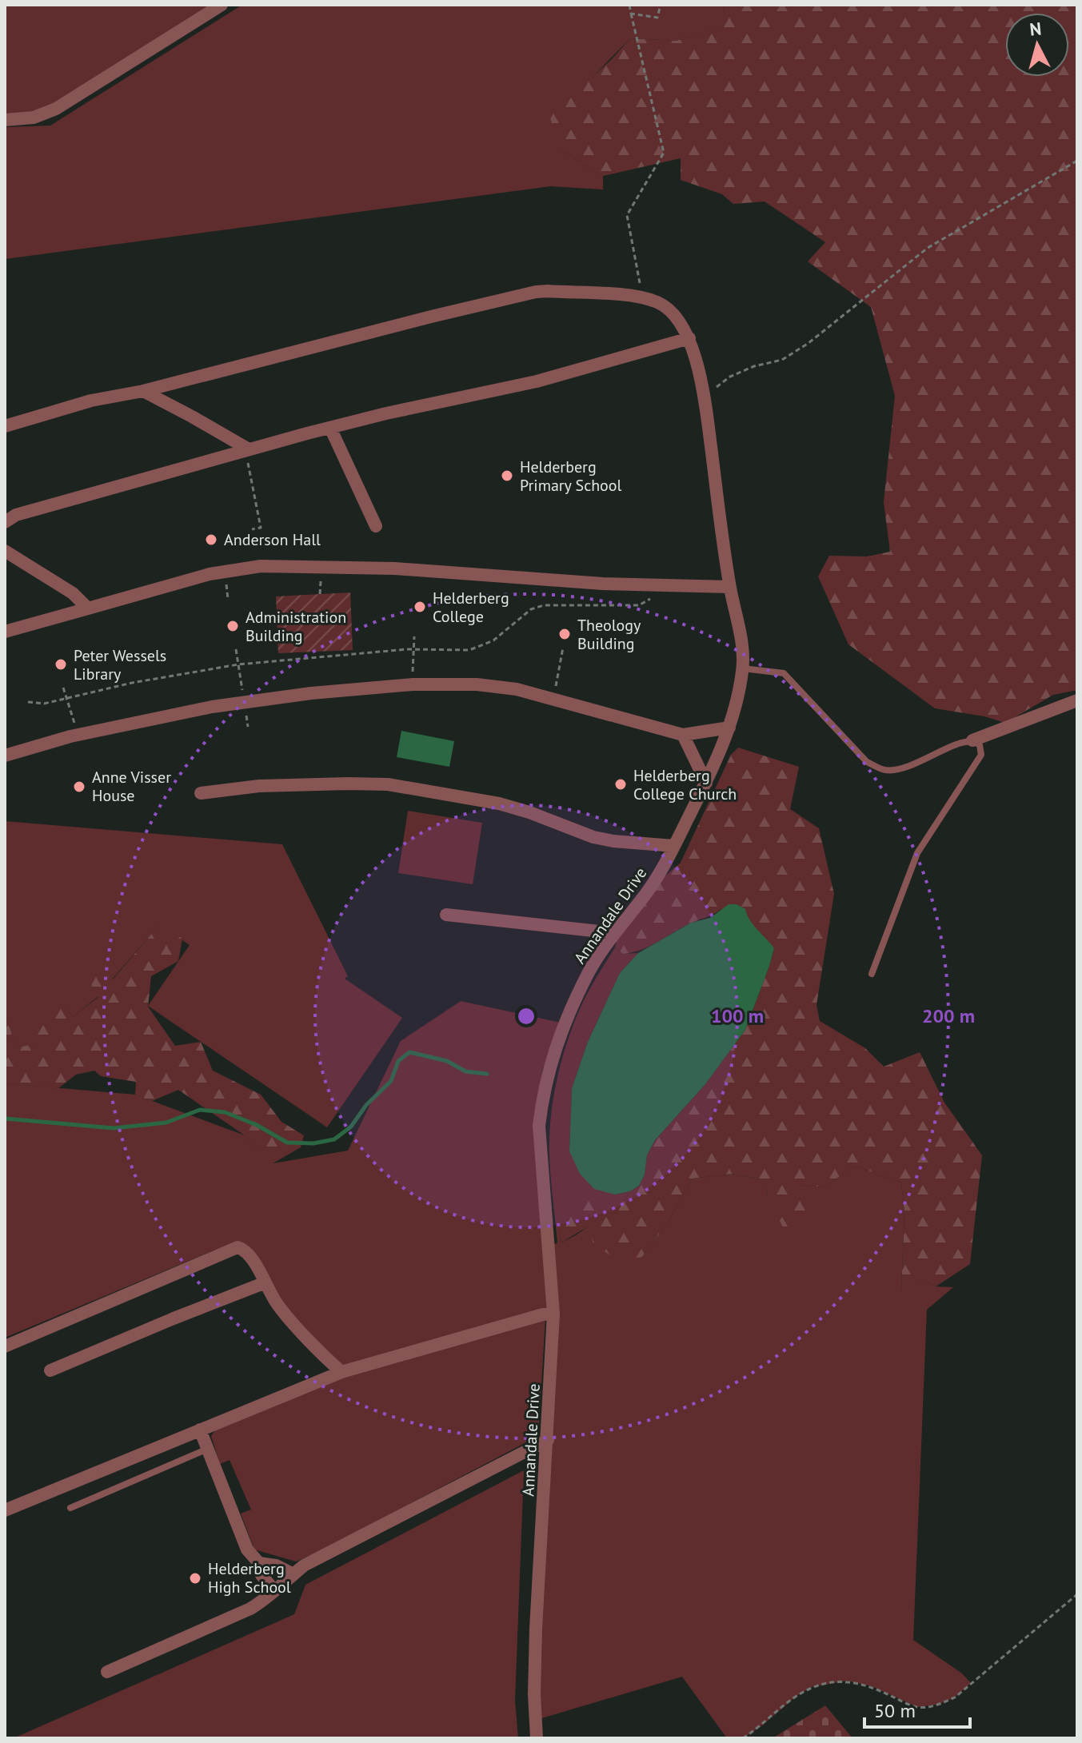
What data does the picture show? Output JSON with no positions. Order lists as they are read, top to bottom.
{
  "streets": {
    "street": ["Annandale Drive"]
  },
  "places": [
    "Helderberg Primary School",
    "Anderson Hall",
    "Helderberg College",
    "Administration Building",
    "Theology Building",
    "Peter Wessels Library",
    "Helderberg College Church",
    "Anne Visser House",
    "Helderberg High School"
  ],
  "scale_bar": "50 m",
  "north": "top",
  "rings": ["100 m", "200 m"]
}
